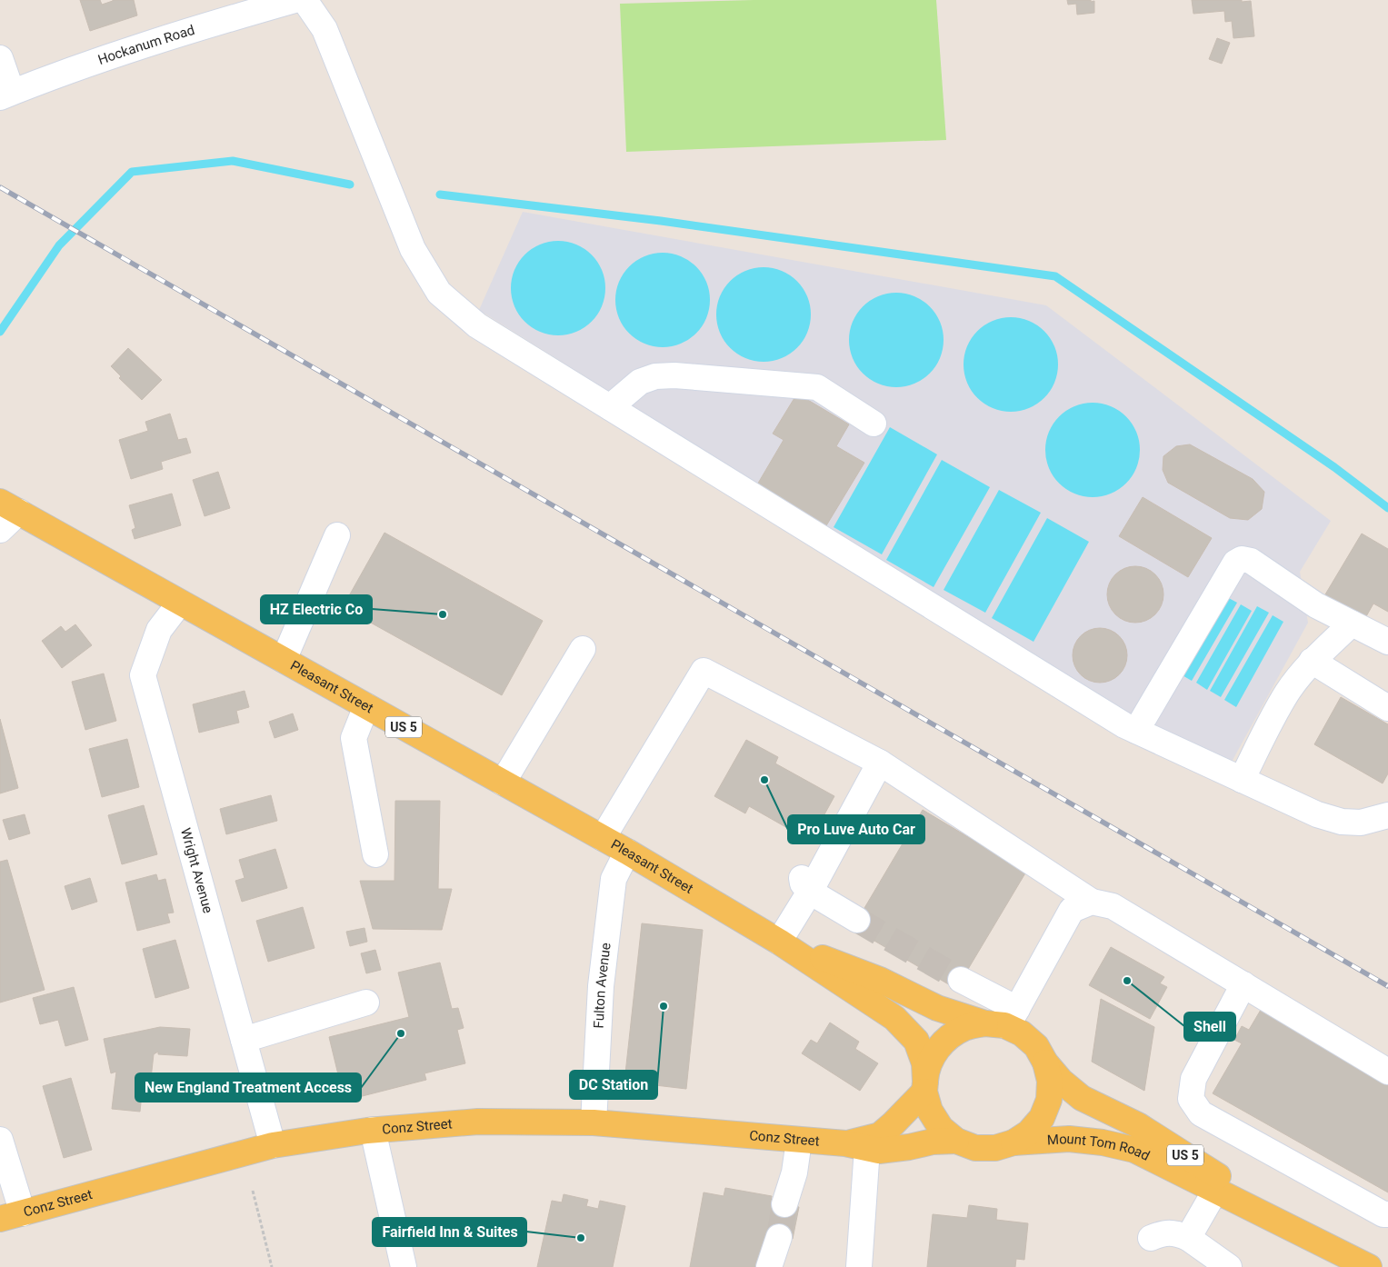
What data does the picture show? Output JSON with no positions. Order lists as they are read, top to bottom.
{
  "streets": {
    "main road": [
      "Pleasant Street",
      "US 5",
      "Conz Street",
      "Mount Tom Road"
    ],
    "street": ["Hockanum Road", "Wright Avenue", "Fulton Avenue"]
  },
  "crossings": [
    ["Pleasant Street", "Wright Avenue"],
    ["Pleasant Street", "Fulton Avenue"],
    ["Pleasant Street", "Conz Street"],
    ["Pleasant Street", "Mount Tom Road"],
    ["Wright Avenue", "Conz Street"],
    ["Fulton Avenue", "Conz Street"],
    ["Conz Street", "Mount Tom Road"]
  ],
  "places": [
    "HZ Electric Co",
    "Pro Luve Auto Car",
    "Shell",
    "DC Station",
    "New England Treatment Access",
    "Fairfield Inn & Suites"
  ]
}
